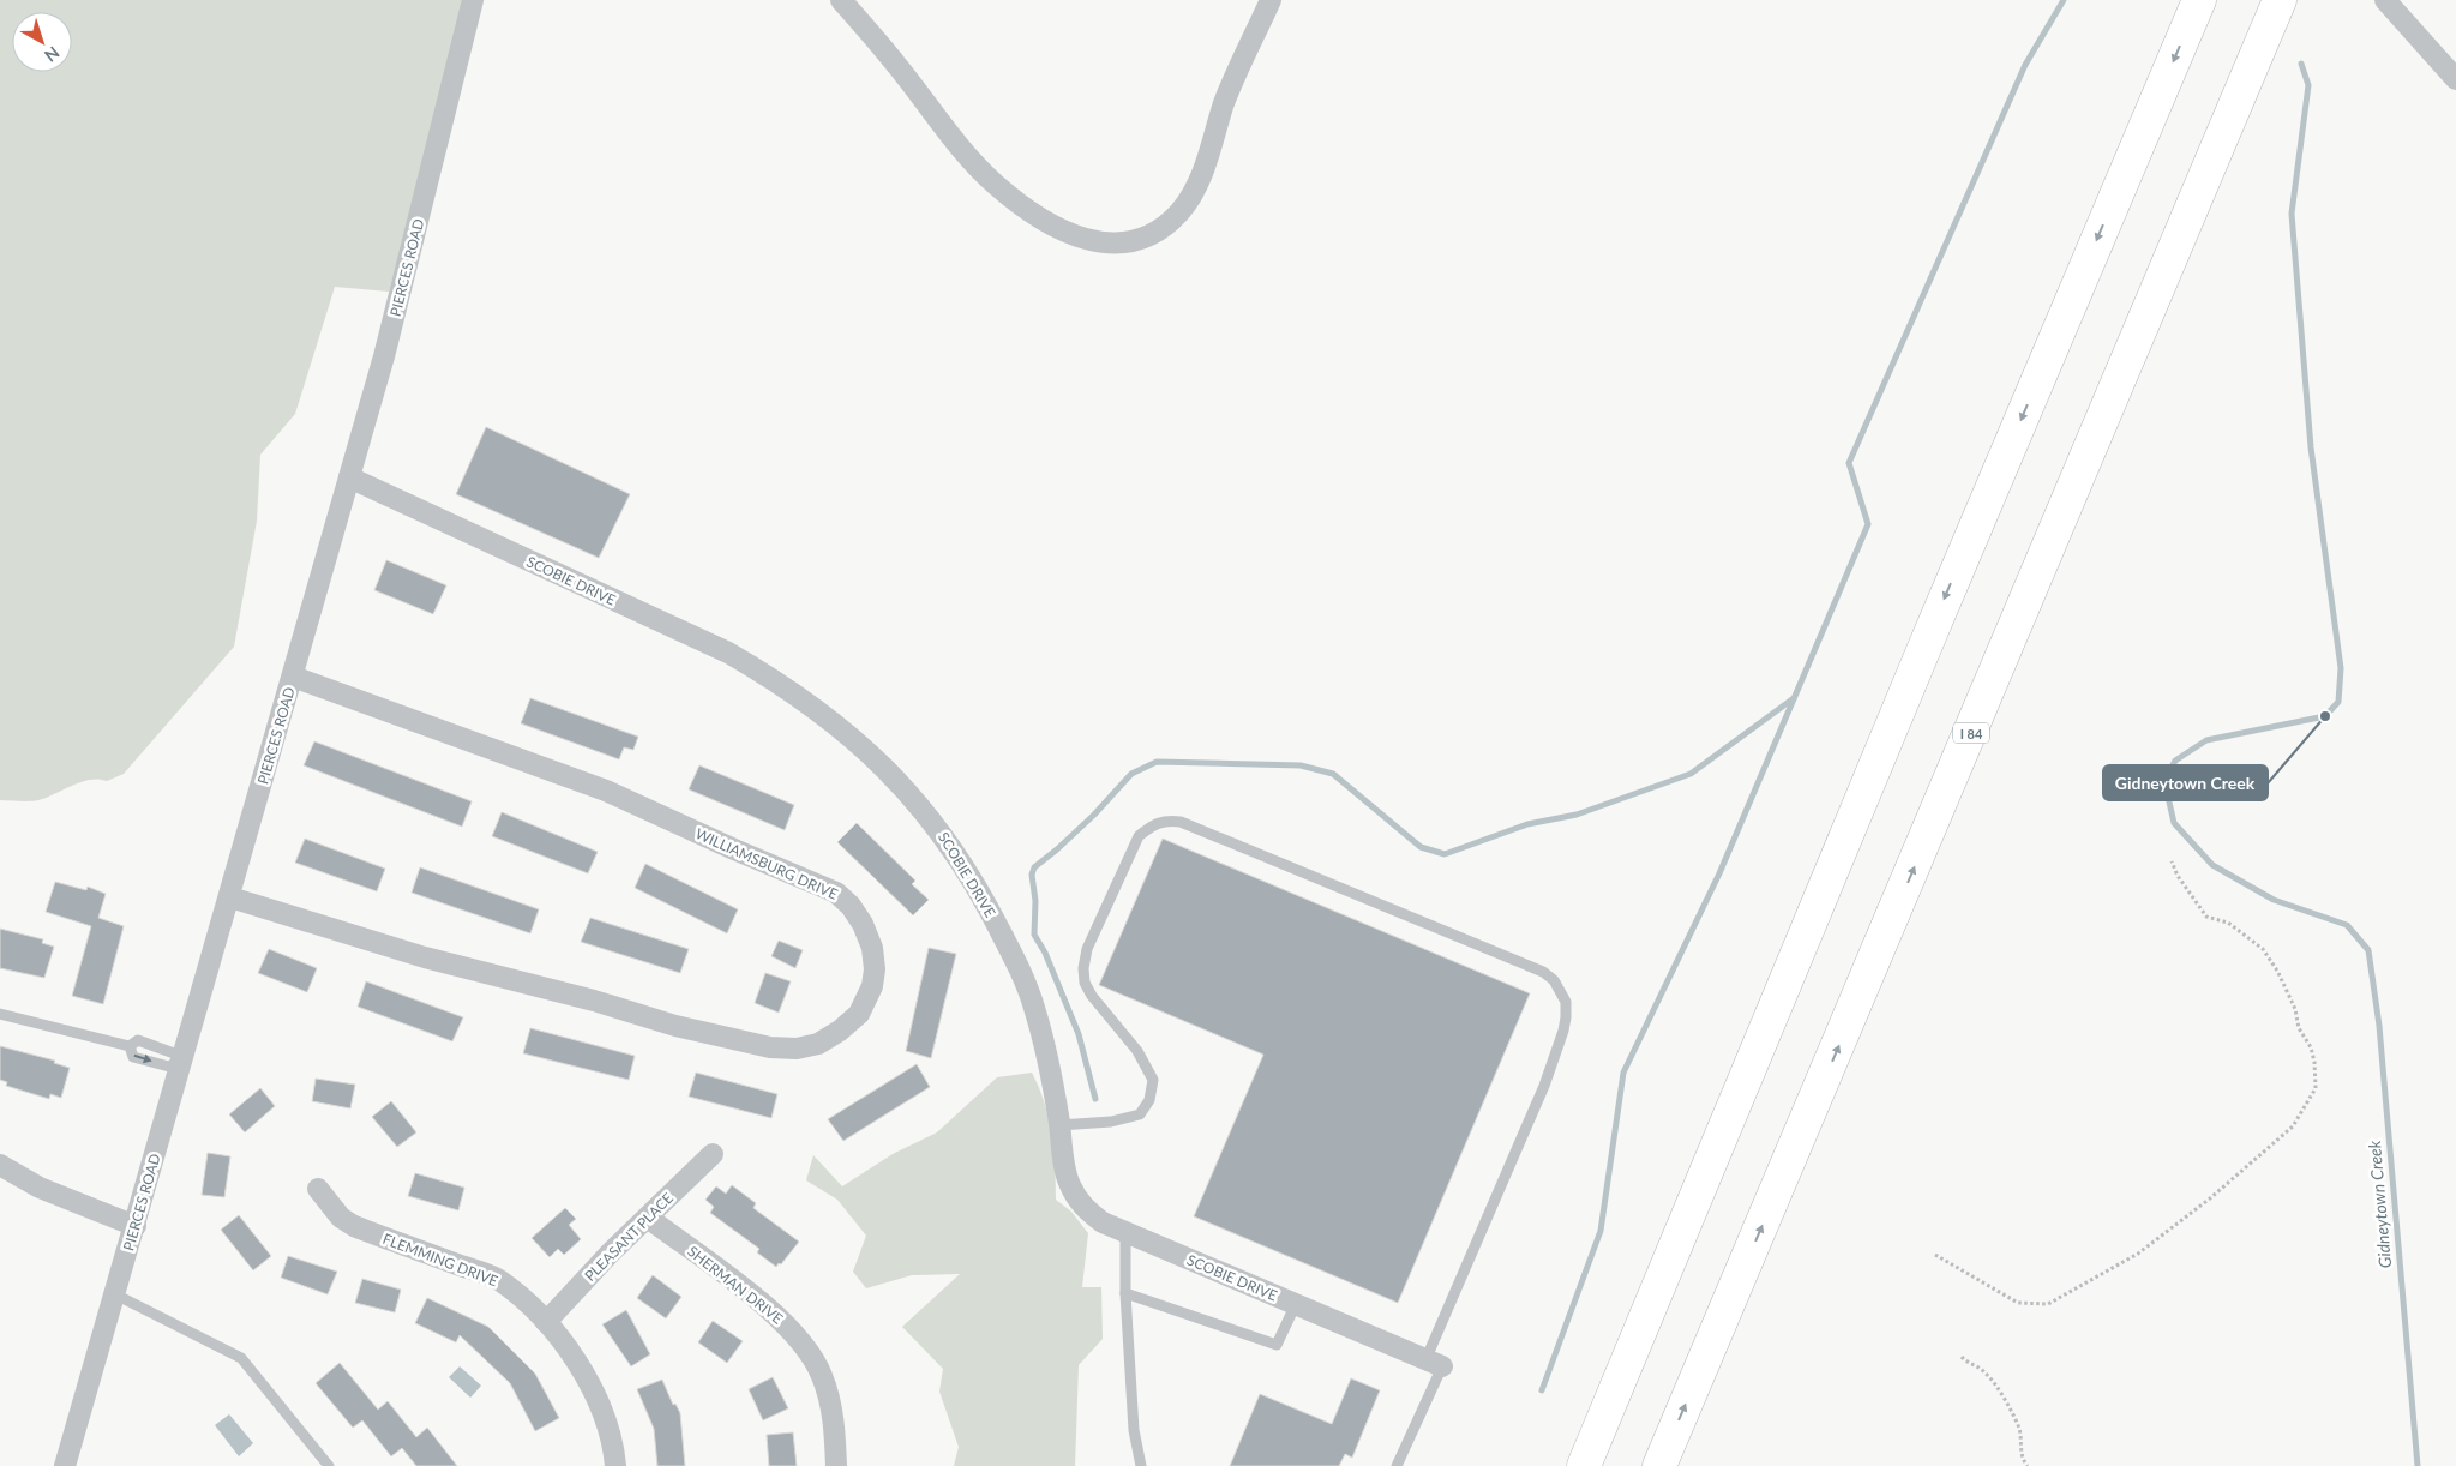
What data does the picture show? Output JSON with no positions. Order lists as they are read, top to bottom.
{
  "streets": {
    "highway": ["I 84"],
    "street": [
      "PIERCES ROAD",
      "SCOBIE DRIVE",
      "WILLIAMSBURG DRIVE",
      "PLEASANT PLACE",
      "FLEMMING DRIVE",
      "SHERMAN DRIVE"
    ]
  },
  "crossings": [
    ["PIERCES ROAD", "SCOBIE DRIVE"],
    ["PIERCES ROAD", "WILLIAMSBURG DRIVE"],
    ["PLEASANT PLACE", "FLEMMING DRIVE"],
    ["PLEASANT PLACE", "SHERMAN DRIVE"]
  ],
  "water": ["Gidneytown Creek"],
  "places": ["Gidneytown Creek"],
  "north": "bottom right"
}
